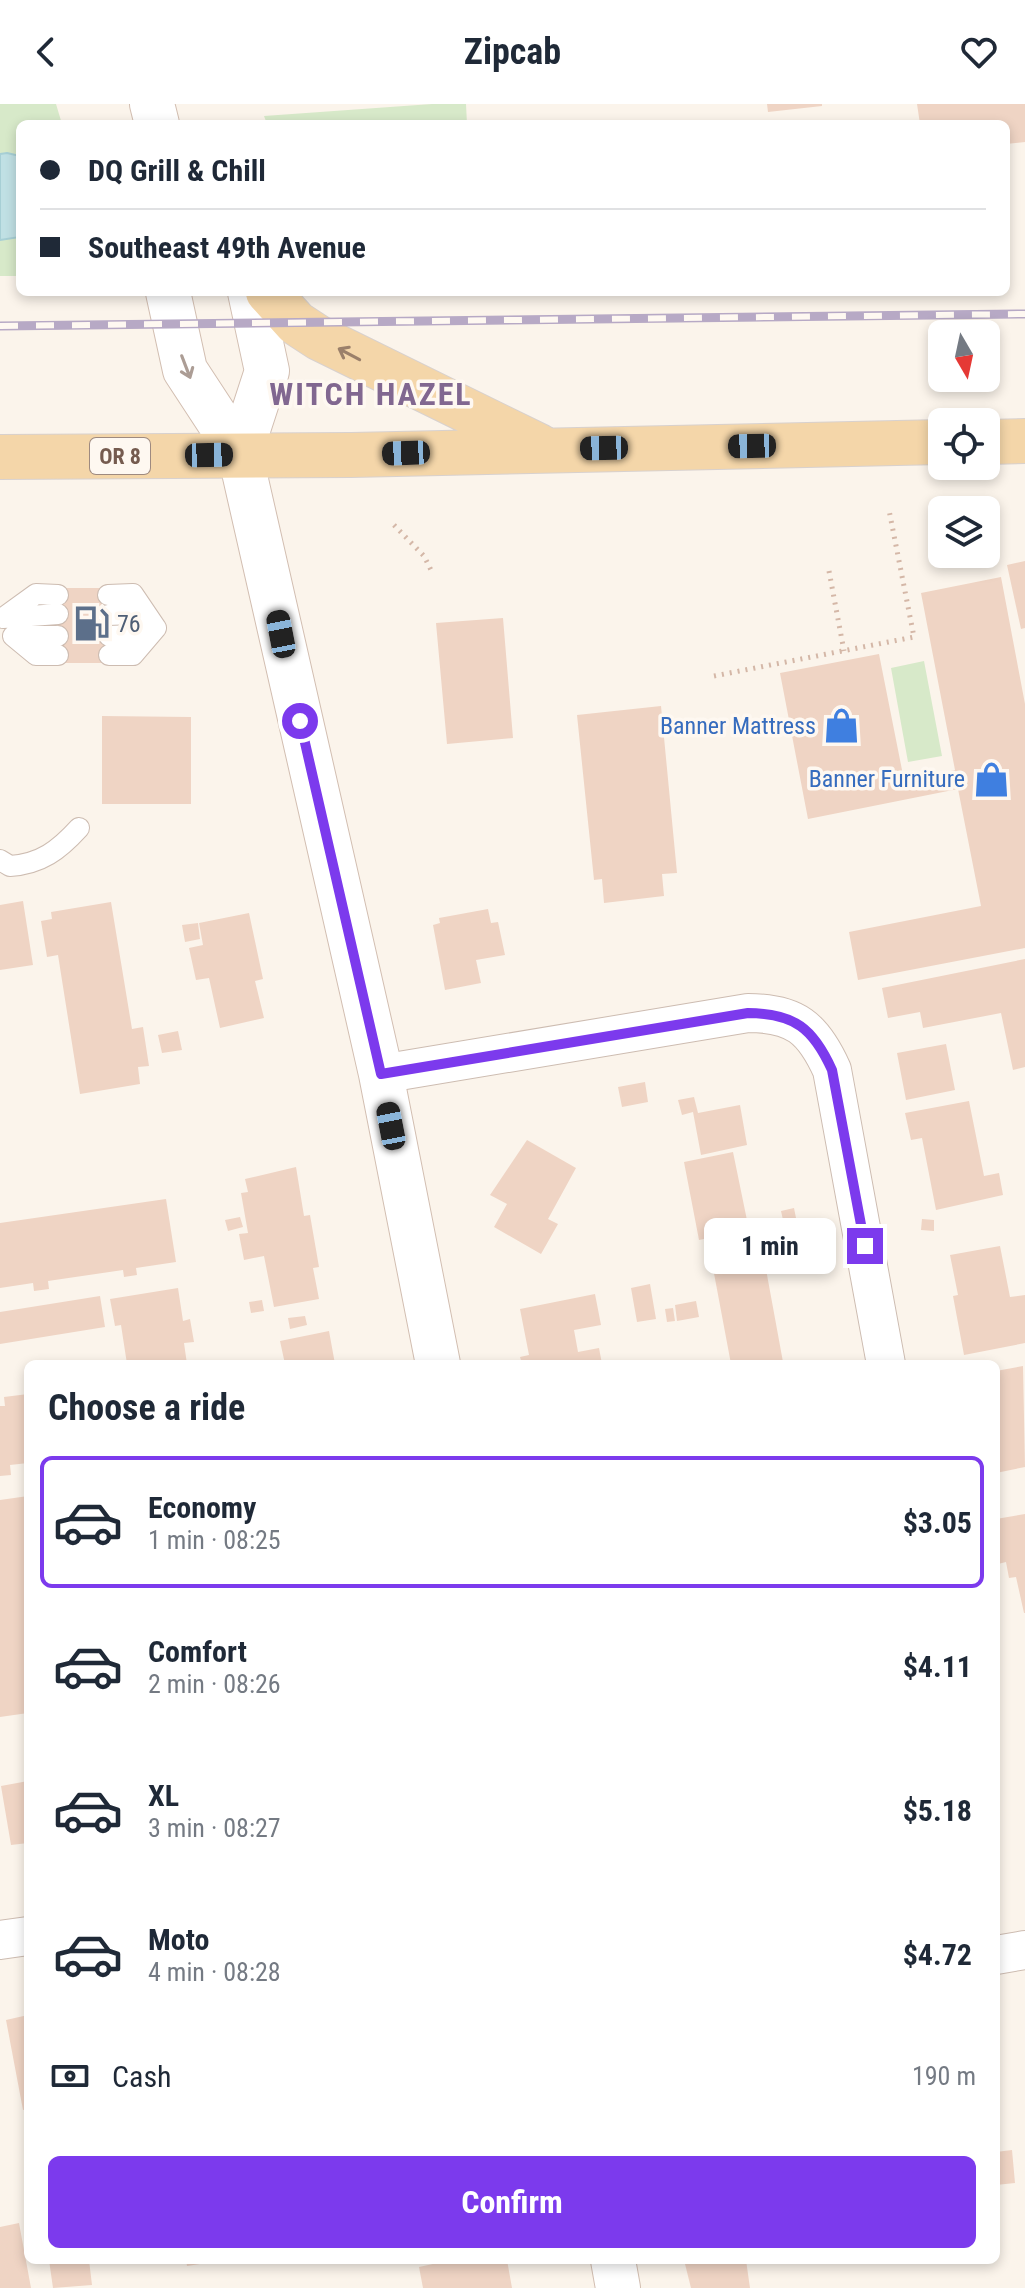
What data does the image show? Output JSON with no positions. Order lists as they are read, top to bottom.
{
  "streets": {
    "main road": ["OR 8"]
  },
  "districts": ["WITCH HAZEL"],
  "places": {
    "fuel station": ["76"],
    "shop": ["Banner Mattress", "Banner Furniture"]
  },
  "north": "bottom",
  "page": {
    "header": "Zipcab",
    "banner": ["DQ Grill & Chill", "Southeast 49th Avenue"],
    "bubble": "1 min",
    "heading": "Choose a ride",
    "list": [
      {
        "name": "Economy",
        "note": "1 min · 08:25",
        "value": "$3.05"
      },
      {
        "name": "Comfort",
        "note": "2 min · 08:26",
        "value": "$4.11"
      },
      {
        "name": "XL",
        "note": "3 min · 08:27",
        "value": "$5.18"
      },
      {
        "name": "Moto",
        "note": "4 min · 08:28",
        "value": "$4.72"
      }
    ],
    "pay": ["Cash", "190 m"],
    "buttons": "Confirm"
  }
}
